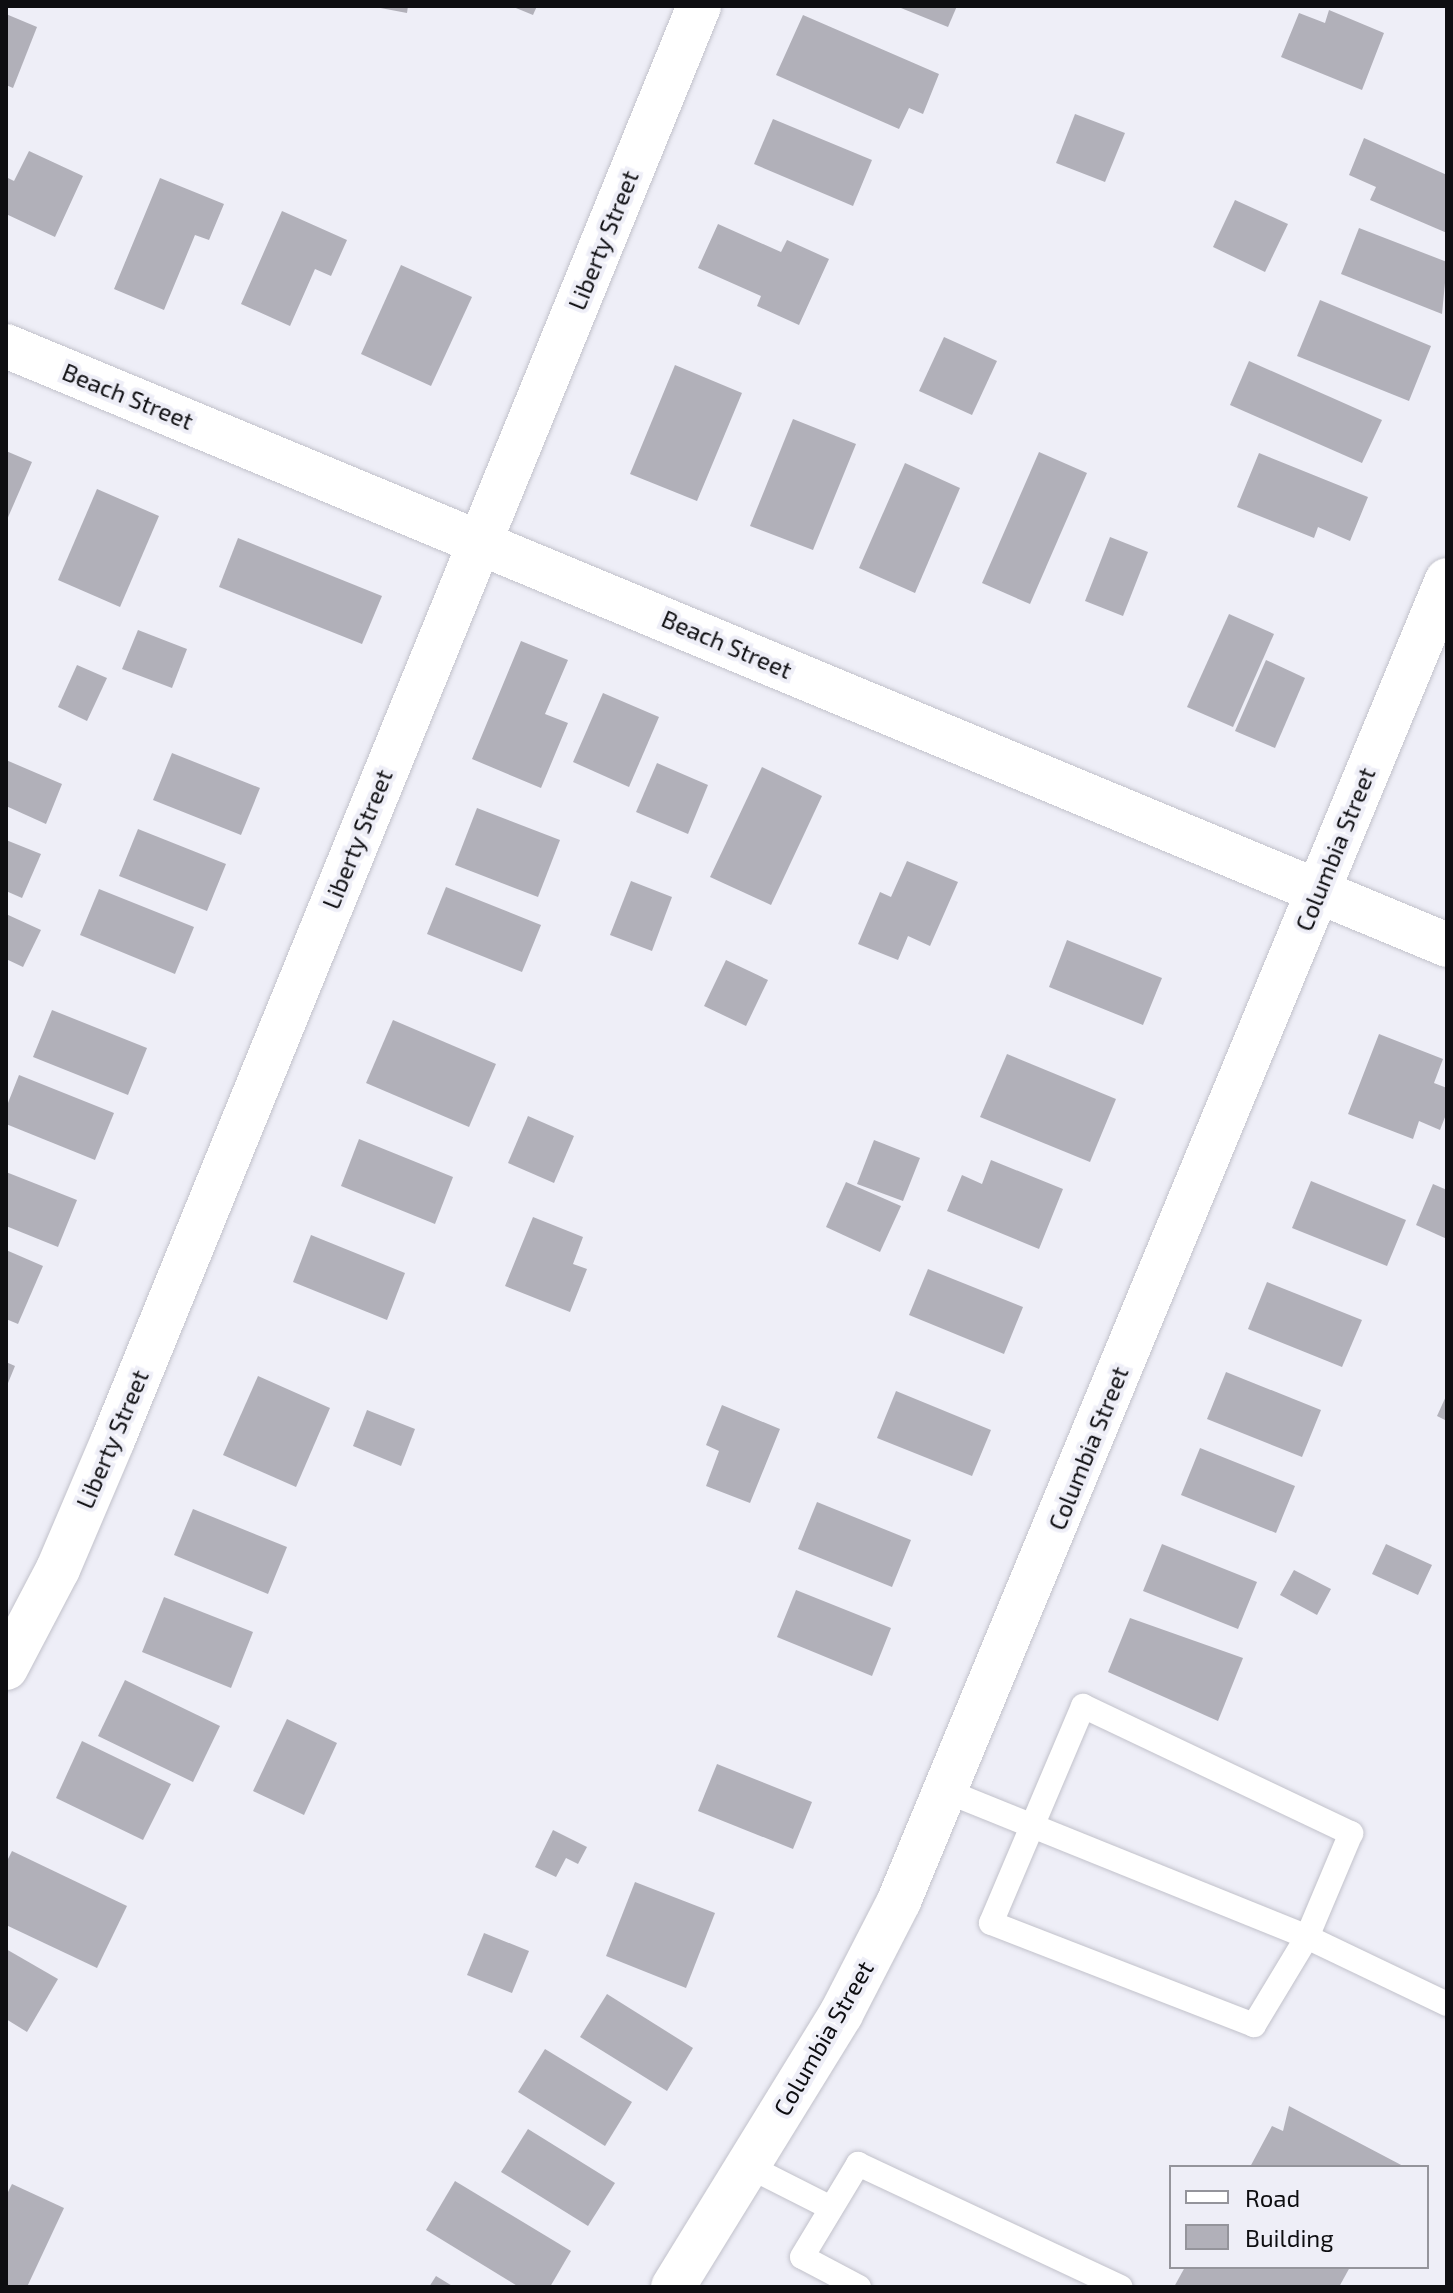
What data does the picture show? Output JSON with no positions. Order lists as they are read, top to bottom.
{
  "streets": {
    "street": ["Liberty Street", "Beach Street", "Columbia Street"]
  },
  "crossings": [
    ["Liberty Street", "Beach Street"],
    ["Beach Street", "Columbia Street"]
  ],
  "legend": ["Road", "Building"]
}
